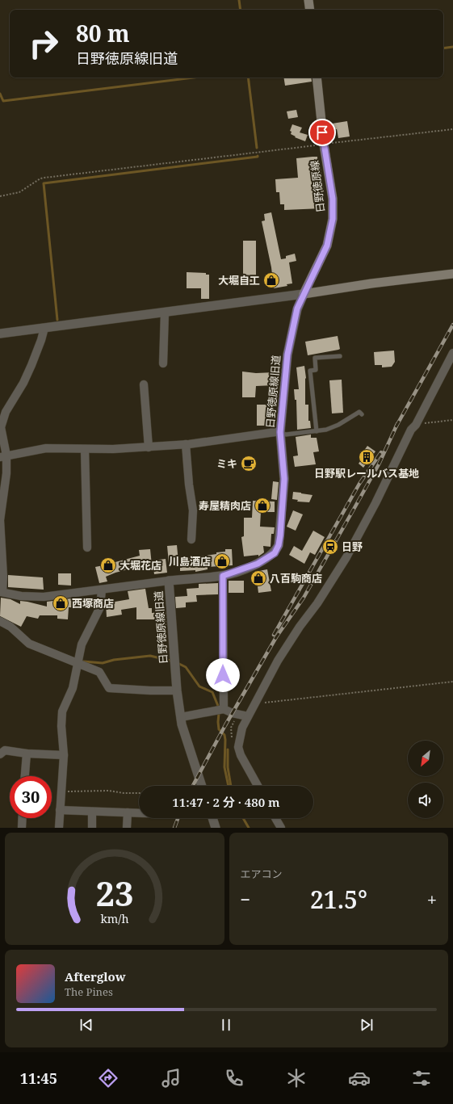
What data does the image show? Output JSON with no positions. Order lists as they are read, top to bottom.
{
  "streets": {
    "main road": ["日野徳原線"],
    "street": ["日野徳原線旧道"]
  },
  "crossings": [
    ["日野徳原線", "日野徳原線旧道"]
  ],
  "places": {
    "shop": [
      "大堀自工",
      "寿屋精肉店",
      "川島酒店",
      "大堀花店",
      "八百駒商店",
      "西塚商店"
    ],
    "building": ["日野駅レールバス基地"],
    "cafe": ["ミキ"],
    "station": ["日野"]
  },
  "north": "bottom left",
  "page": {
    "turn": ["80 m", "日野徳原線旧道"],
    "limit": "30",
    "trip": "11:47 · 2 分 · 480 m",
    "tile": "エアコン",
    "heat": ["−", "21.5°", "+"],
    "song": ["Afterglow", "The Pines"],
    "tabs": "11:45",
    "gauge": ["23", "km/h"]
  }
}
